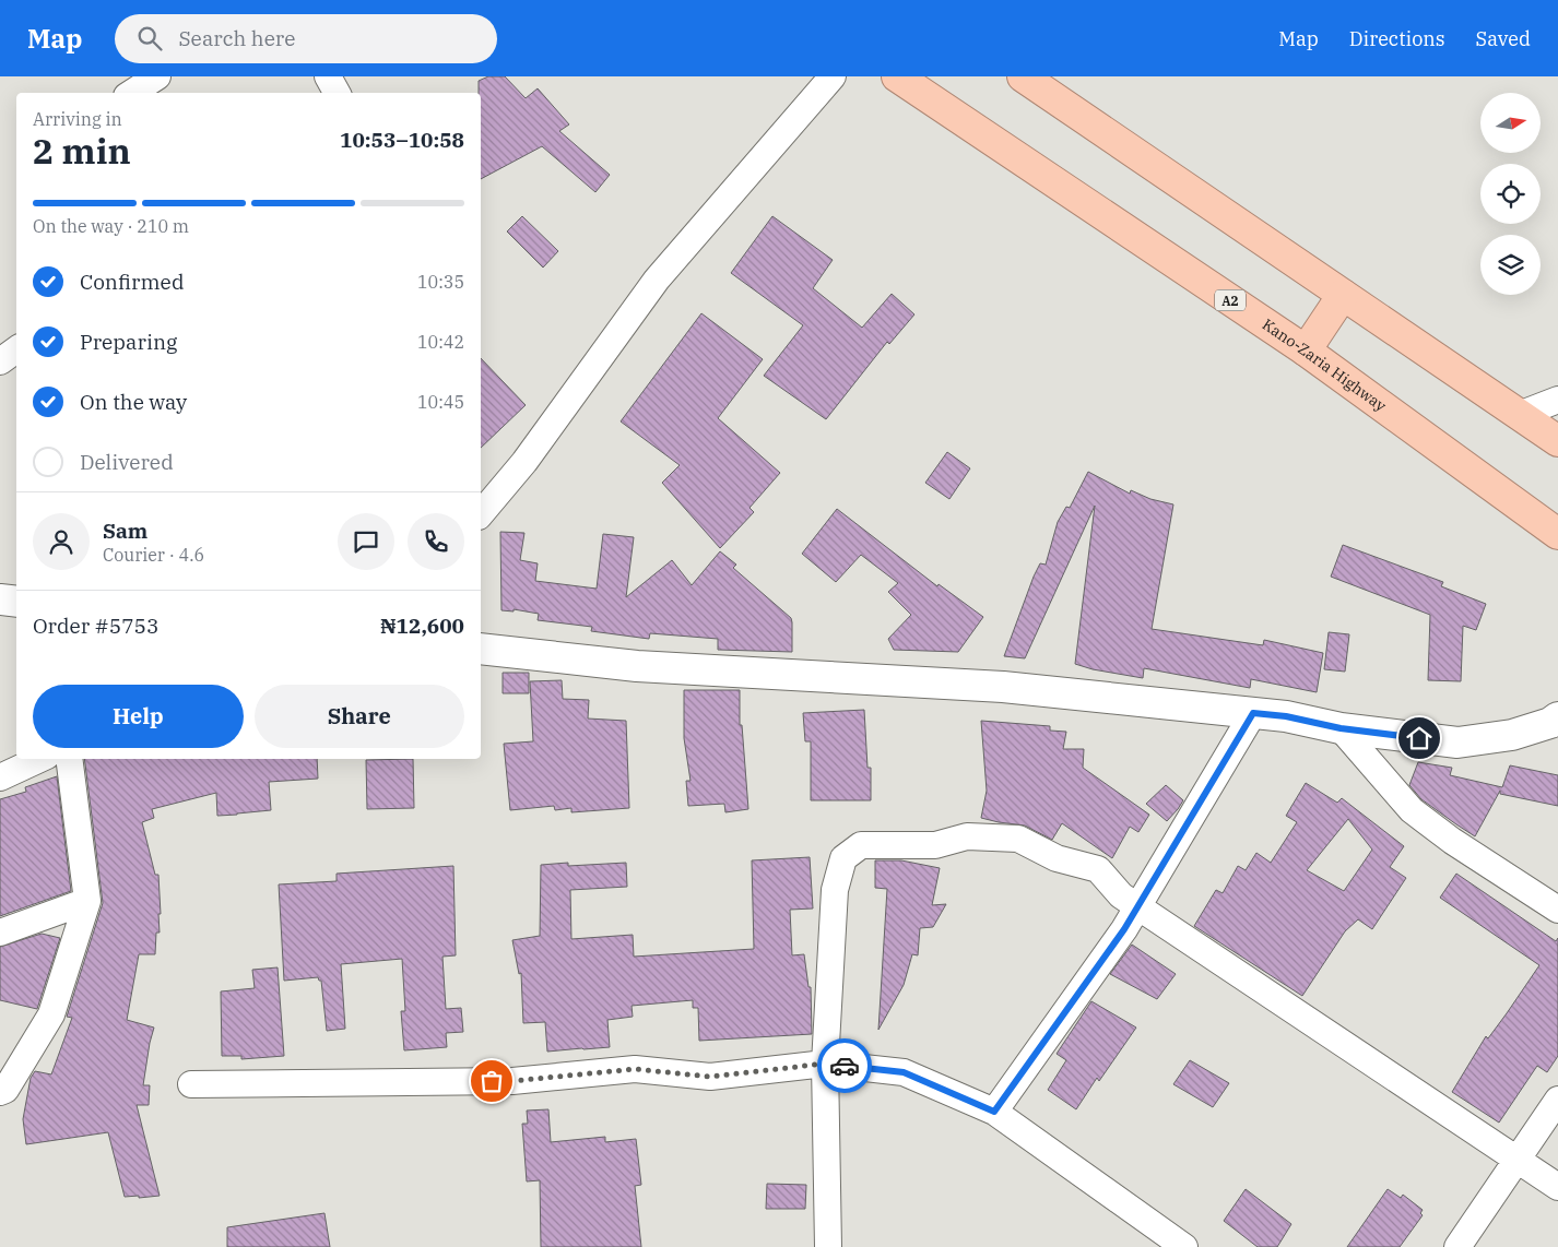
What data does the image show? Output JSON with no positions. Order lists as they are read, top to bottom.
{
  "streets": {
    "highway": ["A2", "Kano-Zaria Highway"]
  },
  "north": "right",
  "page": {
    "header": "Map",
    "search": "Search here",
    "nav": ["Map", "Directions", "Saved"],
    "heading": ["2 min", "Arriving in", "10:53–10:58"],
    "panel": [
      "Sam",
      "Courier · 4.6",
      "Order #5753",
      "₦12,600"
    ],
    "bar": "On the way · 210 m",
    "list": [
      ["Confirmed", "10:35"],
      ["Preparing", "10:42"],
      ["On the way", "10:45"],
      "Delivered"
    ],
    "buttons": ["Help", "Share"]
  }
}
